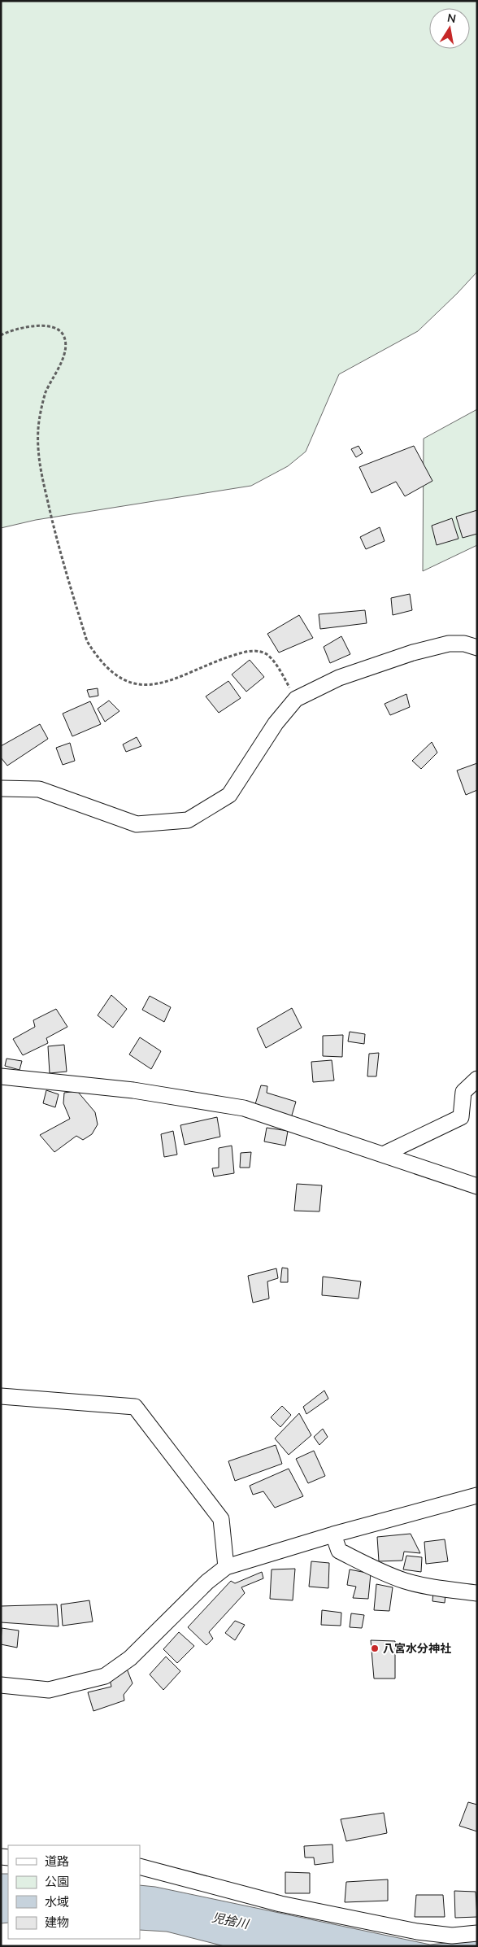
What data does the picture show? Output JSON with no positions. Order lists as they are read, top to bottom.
{
  "water": ["児捨川"],
  "places": ["八宮水分神社"],
  "legend": [
    "道路",
    "公園",
    "水域",
    "建物"
  ],
  "north": "top"
}
